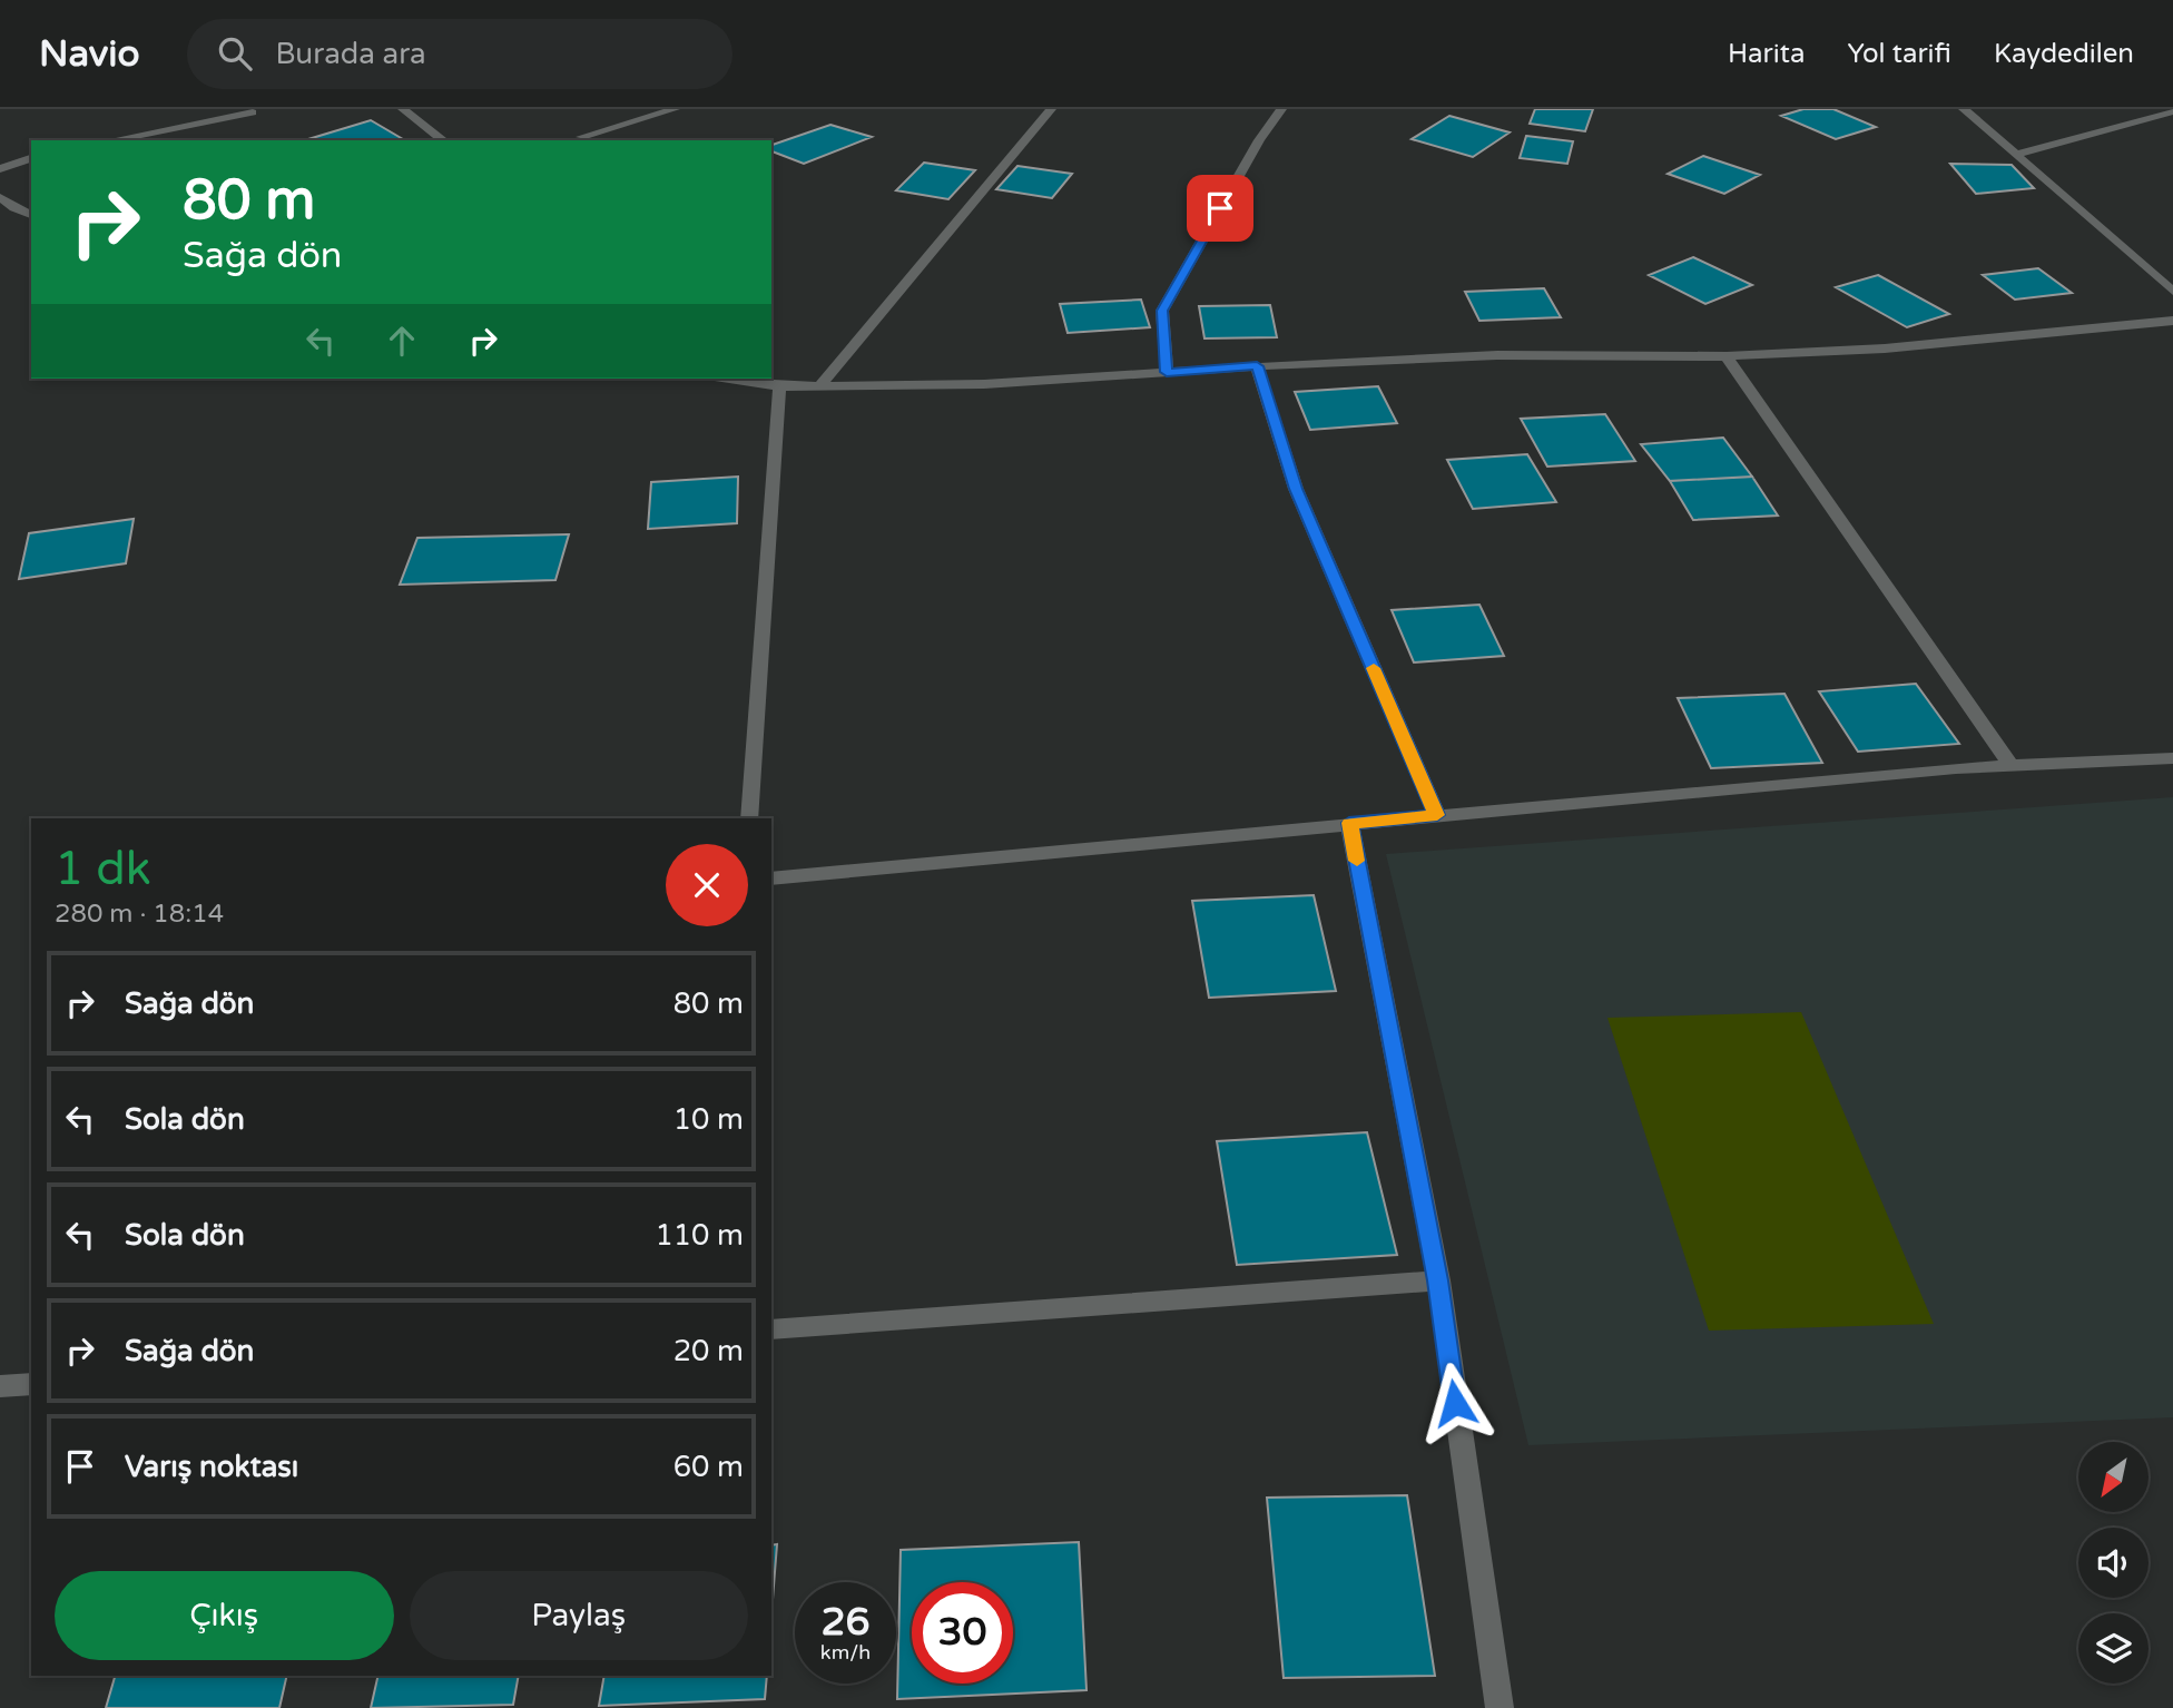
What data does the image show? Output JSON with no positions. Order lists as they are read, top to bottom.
{
  "north": "bottom left",
  "page": {
    "header": "Navio",
    "search": "Burada ara",
    "nav": ["Harita", "Yol tarifi", "Kaydedilen"],
    "turn": ["80 m", "Sağa dön"],
    "heading": ["1 dk", "280 m · 18:14"],
    "list": [
      {
        "name": "Sağa dön",
        "value": "80 m"
      },
      {
        "name": "Sola dön",
        "value": "10 m"
      },
      {
        "name": "Sola dön",
        "value": "110 m"
      },
      {
        "name": "Sağa dön",
        "value": "20 m"
      },
      {
        "name": "Varış noktası",
        "value": "60 m"
      }
    ],
    "buttons": ["Çıkış", "Paylaş"],
    "speed": "26 km/h",
    "limit": "30"
  }
}
